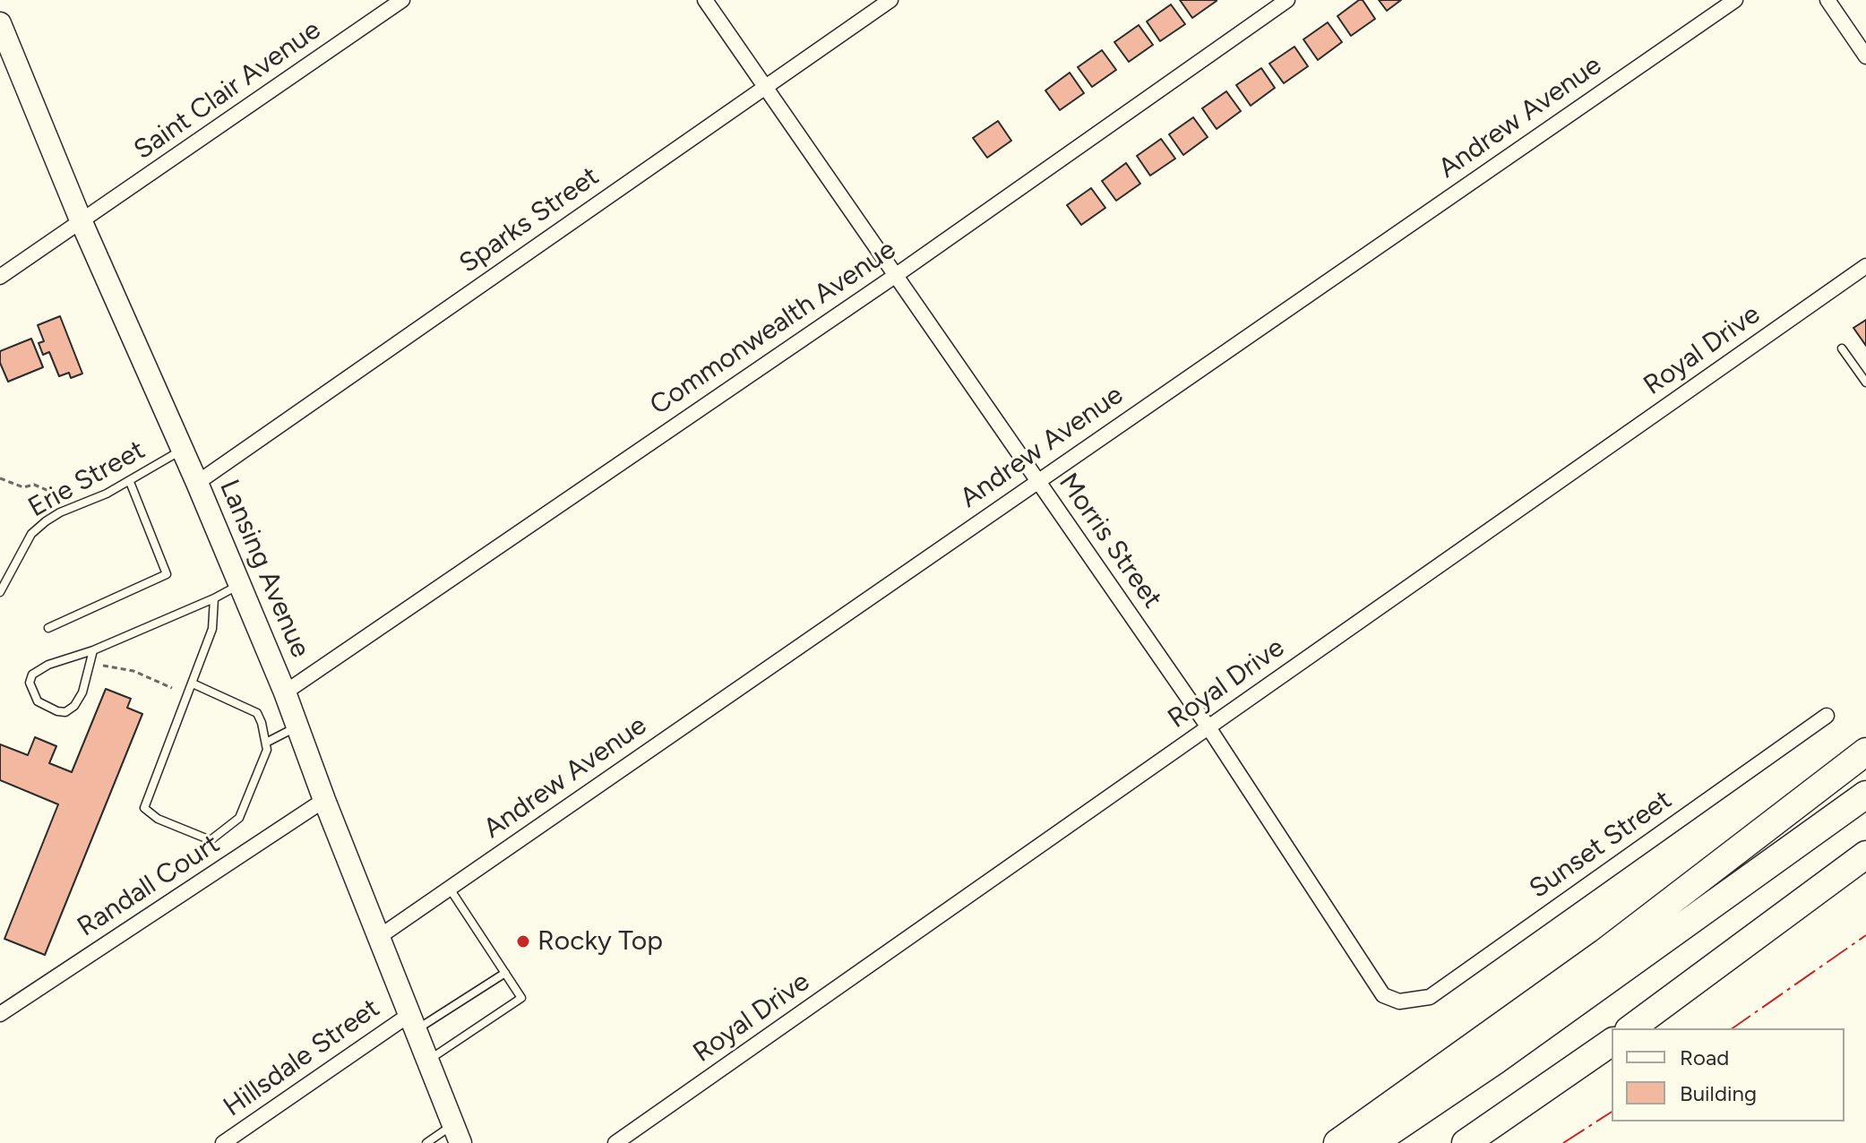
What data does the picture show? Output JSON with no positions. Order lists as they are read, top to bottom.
{
  "streets": {
    "main road": ["Lansing Avenue"],
    "street": [
      "Saint Clair Avenue",
      "Andrew Avenue",
      "Sparks Street",
      "Commonwealth Avenue",
      "Royal Drive",
      "Morris Street",
      "Sunset Street",
      "Randall Court",
      "Hillsdale Street"
    ],
    "lane": ["Erie Street"]
  },
  "crossings": [
    ["Saint Clair Avenue", "Lansing Avenue"],
    ["Andrew Avenue", "Morris Street"],
    ["Andrew Avenue", "Lansing Avenue"],
    ["Sparks Street", "Morris Street"],
    ["Sparks Street", "Lansing Avenue"],
    ["Commonwealth Avenue", "Morris Street"],
    ["Commonwealth Avenue", "Lansing Avenue"],
    ["Royal Drive", "Morris Street"],
    ["Erie Street", "Lansing Avenue"],
    ["Morris Street", "Sunset Street"],
    ["Lansing Avenue", "Randall Court"],
    ["Lansing Avenue", "Hillsdale Street"]
  ],
  "places": ["Rocky Top"],
  "legend": ["Road", "Building"]
}
